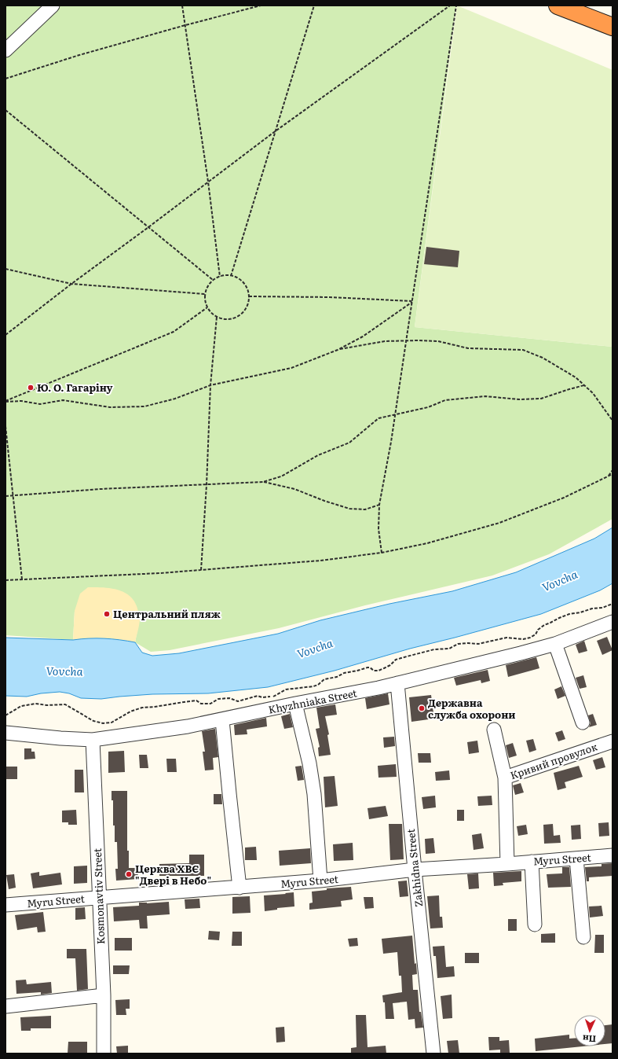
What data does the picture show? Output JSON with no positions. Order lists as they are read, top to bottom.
{
  "streets": {
    "street": [
      "Khyzhniaka Street",
      "Кривий провулок",
      "Myru Street",
      "Zakhidna Street",
      "Kosmonavtiv Street"
    ]
  },
  "crossings": [
    ["Khyzhniaka Street", "Zakhidna Street"],
    ["Khyzhniaka Street", "Kosmonavtiv Street"],
    ["Кривий провулок", "Myru Street"],
    ["Myru Street", "Zakhidna Street"],
    ["Myru Street", "Kosmonavtiv Street"]
  ],
  "water": ["Vovcha"],
  "places": [
    "Ю. О. Гагаріну",
    "Центральний пляж",
    "Державна служба охорони",
    "Церква ХВЄ \"Двері в Небо\""
  ],
  "north": "bottom"
}
